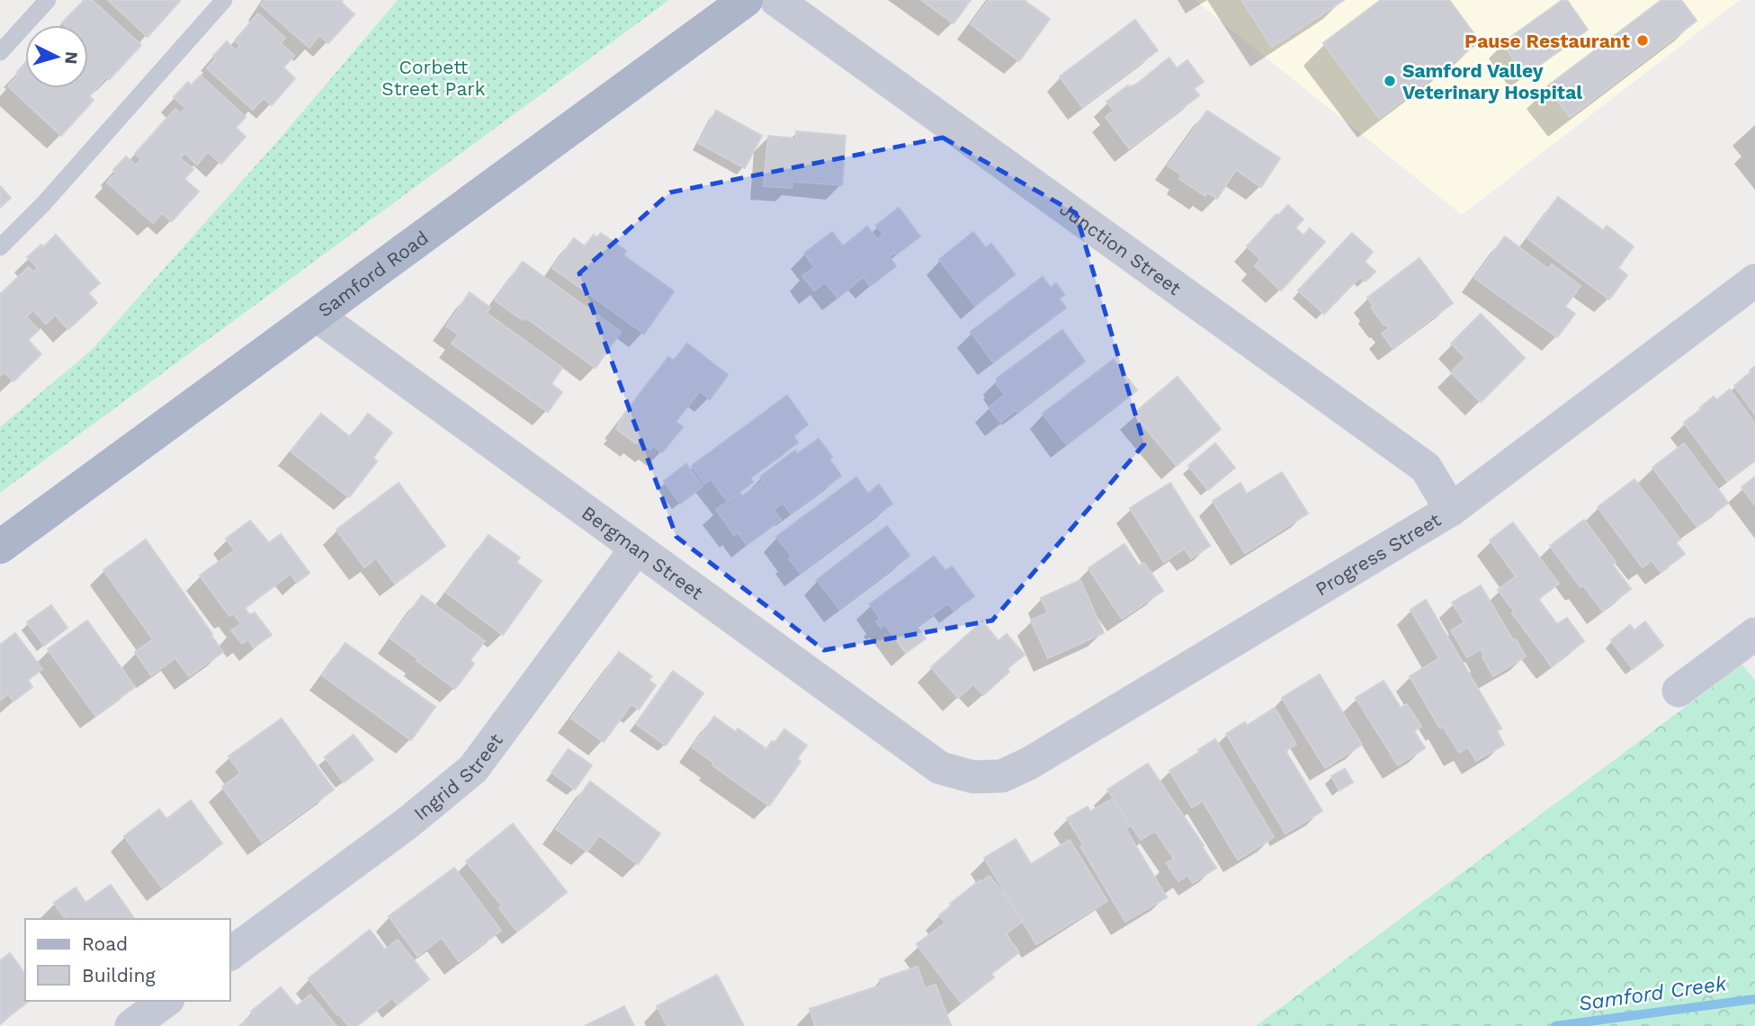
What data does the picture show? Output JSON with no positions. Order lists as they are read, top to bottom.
{
  "streets": {
    "main road": ["Samford Road"],
    "street": [
      "Junction Street",
      "Bergman Street",
      "Progress Street",
      "Ingrid Street"
    ]
  },
  "crossings": [
    ["Junction Street", "Progress Street"],
    ["Samford Road", "Bergman Street"],
    ["Bergman Street", "Progress Street"],
    ["Bergman Street", "Ingrid Street"]
  ],
  "water": ["Samford Creek"],
  "parks": ["Corbett Street Park"],
  "places": ["Pause Restaurant", "Samford Valley Veterinary Hospital"],
  "legend": ["Road", "Building"],
  "north": "right"
}
